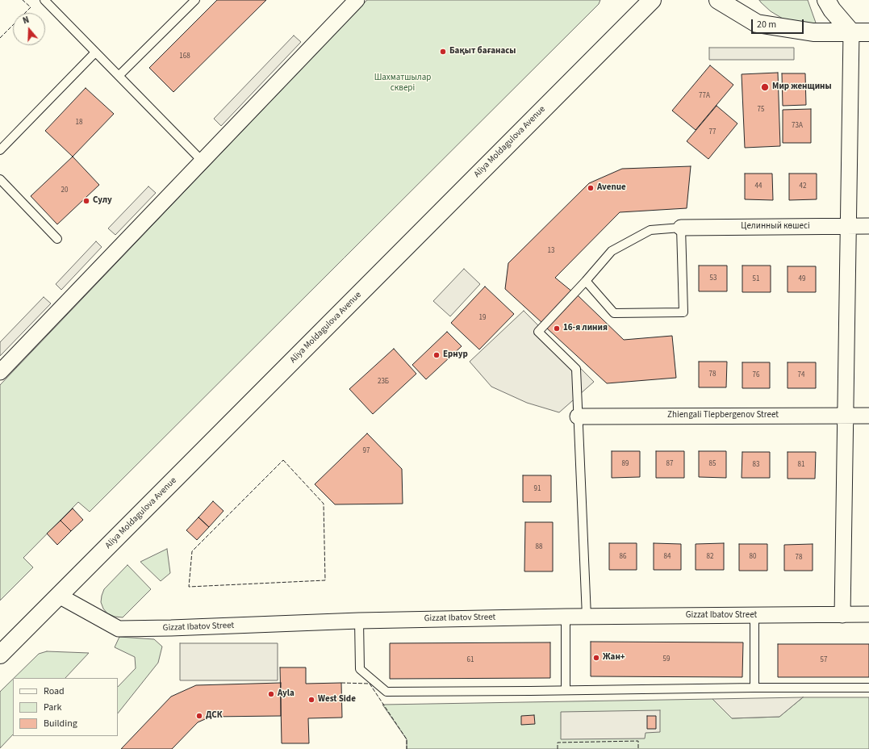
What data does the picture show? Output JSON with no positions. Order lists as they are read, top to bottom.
{
  "streets": {
    "main road": ["Aliya Moldagulova Avenue"],
    "street": ["Целинный көшесі", "Zhiengali Tlepbergenov Street", "Gizzat Ibatov Street"]
  },
  "crossings": [
    ["Aliya Moldagulova Avenue", "Gizzat Ibatov Street"]
  ],
  "parks": ["Шахматшылар сквері"],
  "places": [
    "Бақыт бағанасы",
    "Мир женщины",
    "Avenue",
    "Сулу",
    "16-я линия",
    "Ернур",
    "Жан+",
    "Ayla",
    "West Side",
    "ДСК"
  ],
  "house_numbers": [
    "168",
    "77А",
    "75",
    "18",
    "73А",
    "77",
    "44",
    "42",
    "20",
    "13",
    "53",
    "51",
    "49",
    "19",
    "78",
    "76",
    "74",
    "23Б",
    "97",
    "89",
    "87",
    "85",
    "83",
    "81",
    "91",
    "88",
    "86",
    "84",
    "82",
    "80",
    "78",
    "59",
    "61",
    "57"
  ],
  "legend": ["Road", "Park", "Building"],
  "scale_bar": "20 m",
  "north": "top"
}
